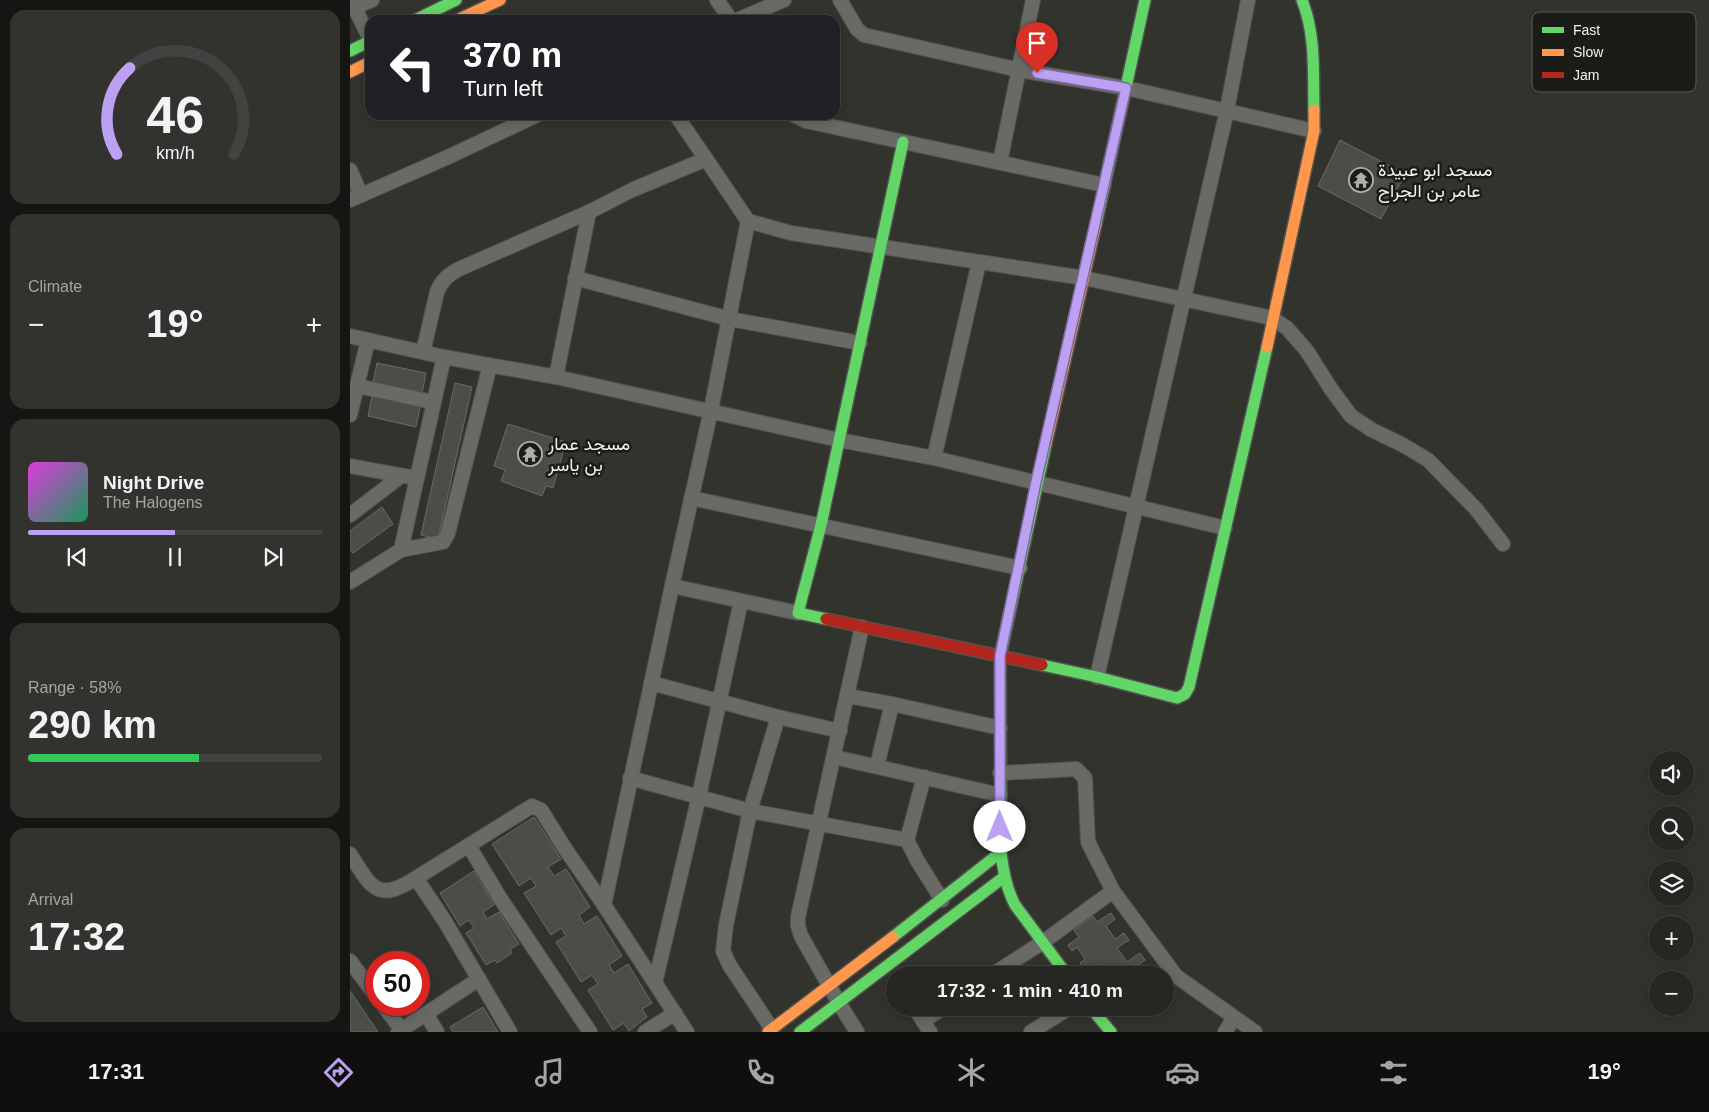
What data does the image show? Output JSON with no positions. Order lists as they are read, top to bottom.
{
  "places": {
    "temple": ["مسجد ابو عبيدة عامر بن الجراح", "مسجد عمار بن ياسر"]
  },
  "legend": ["Fast", "Slow", "Jam"],
  "page": {
    "turn": ["370 m", "Turn left"],
    "tile": [
      "Climate",
      ["Range · 58%", "290 km"],
      ["Arrival", "17:32"]
    ],
    "heat": ["−", "19°", "+"],
    "song": ["Night Drive", "The Halogens"],
    "map_buttons": ["+", "−"],
    "limit": "50",
    "trip": "17:32 · 1 min · 410 m",
    "tabs": ["17:31", "19°"],
    "gauge": ["46", "km/h"]
  }
}
